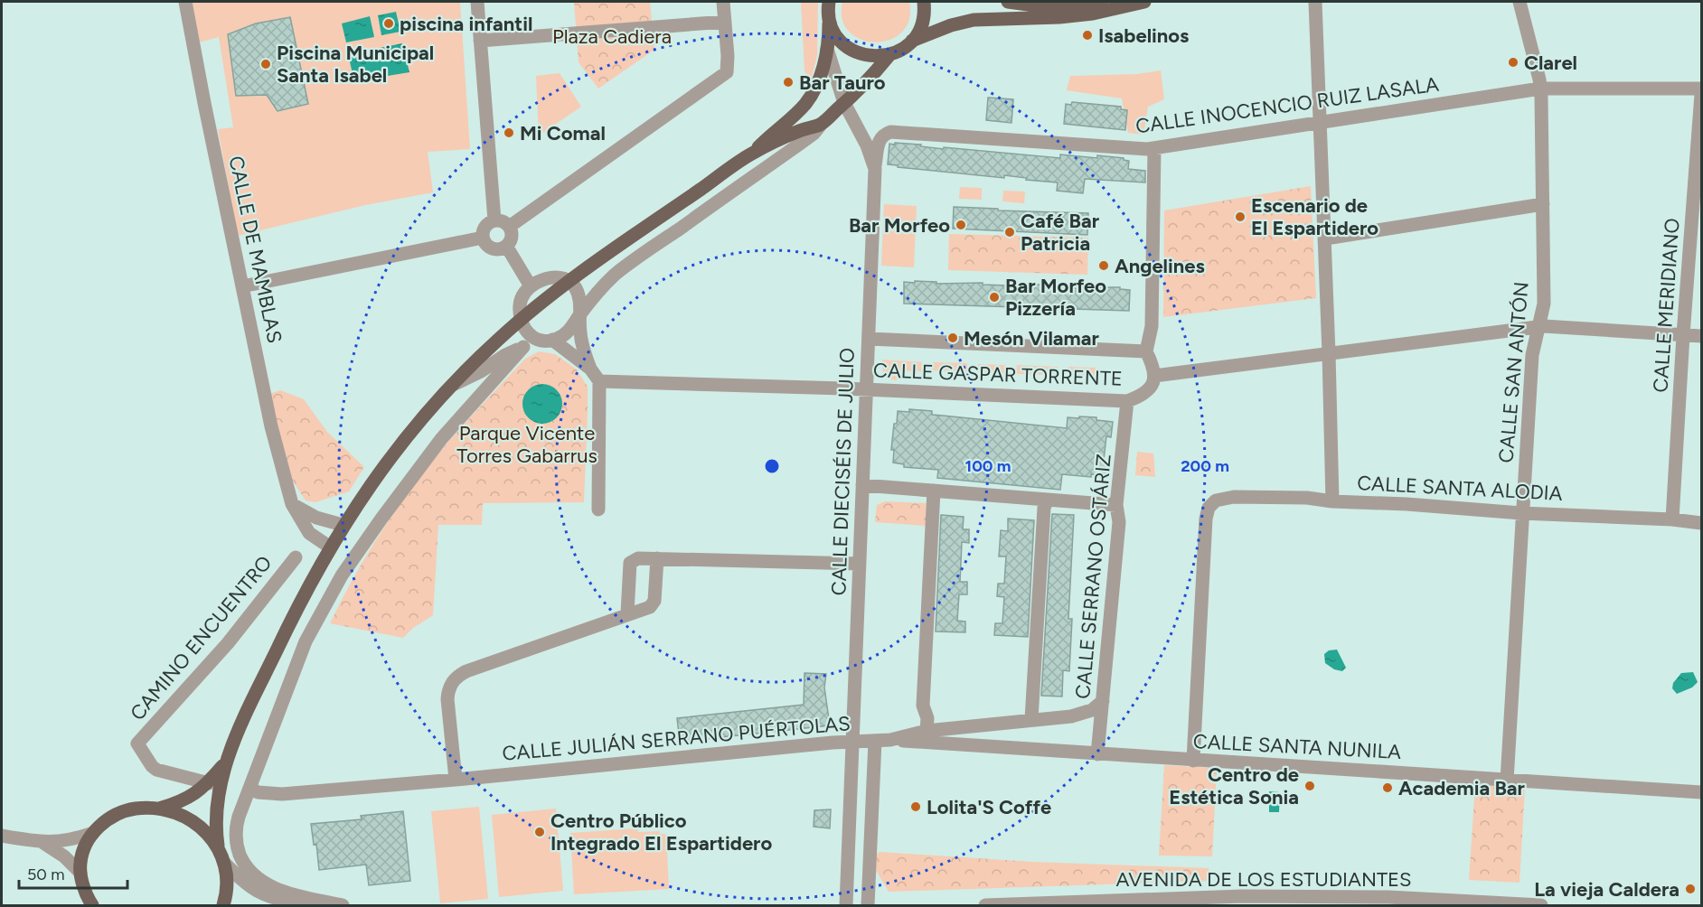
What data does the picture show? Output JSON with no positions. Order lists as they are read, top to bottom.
{
  "streets": {
    "street": [
      "CALLE INOCENCIO RUIZ LASALA",
      "CALLE DE MAMBLAS",
      "CALLE MERIDIANO",
      "CALLE SAN ANTÓN",
      "CALLE GASPAR TORRENTE",
      "CALLE DIECISÉIS DE JULIO",
      "CALLE SANTA ALODIA",
      "CALLE SERRANO OSTÁRIZ",
      "CAMINO ENCUENTRO",
      "CALLE JULIÁN SERRANO PUÉRTOLAS",
      "CALLE SANTA NUNILA",
      "AVENIDA DE LOS ESTUDIANTES"
    ]
  },
  "crossings": [
    ["CALLE INOCENCIO RUIZ LASALA", "CALLE SAN ANTÓN"],
    ["CALLE INOCENCIO RUIZ LASALA", "CALLE DIECISÉIS DE JULIO"],
    ["CALLE MERIDIANO", "CALLE SANTA ALODIA"],
    ["CALLE SAN ANTÓN", "CALLE SANTA ALODIA"],
    ["CALLE SAN ANTÓN", "CALLE SANTA NUNILA"],
    ["CALLE GASPAR TORRENTE", "CALLE DIECISÉIS DE JULIO"],
    ["CALLE GASPAR TORRENTE", "CALLE SERRANO OSTÁRIZ"],
    ["CALLE DIECISÉIS DE JULIO", "CALLE JULIÁN SERRANO PUÉRTOLAS"],
    ["CALLE SANTA ALODIA", "CALLE SANTA NUNILA"],
    ["CALLE SERRANO OSTÁRIZ", "CALLE JULIÁN SERRANO PUÉRTOLAS"],
    ["CALLE SERRANO OSTÁRIZ", "CALLE SANTA NUNILA"],
    ["CALLE JULIÁN SERRANO PUÉRTOLAS", "CALLE SANTA NUNILA"]
  ],
  "parks": ["Plaza Cadiera", "Parque Vicente Torres Gabarrus"],
  "places": [
    "piscina infantil",
    "Isabelinos",
    "Clarel",
    "Piscina Municipal Santa Isabel",
    "Bar Tauro",
    "Mi Comal",
    "Escenario de El Espartidero",
    "Bar Morfeo",
    "Café Bar Patricia",
    "Angelines",
    "Bar Morfeo Pizzería",
    "Mesón Vilamar",
    "Centro de Estética Sonia",
    "Academia Bar",
    "Lolita'S Coffe",
    "Centro Público Integrado El Espartidero",
    "La vieja Caldera"
  ],
  "scale_bar": "50 m",
  "rings": ["100 m", "200 m"]
}
